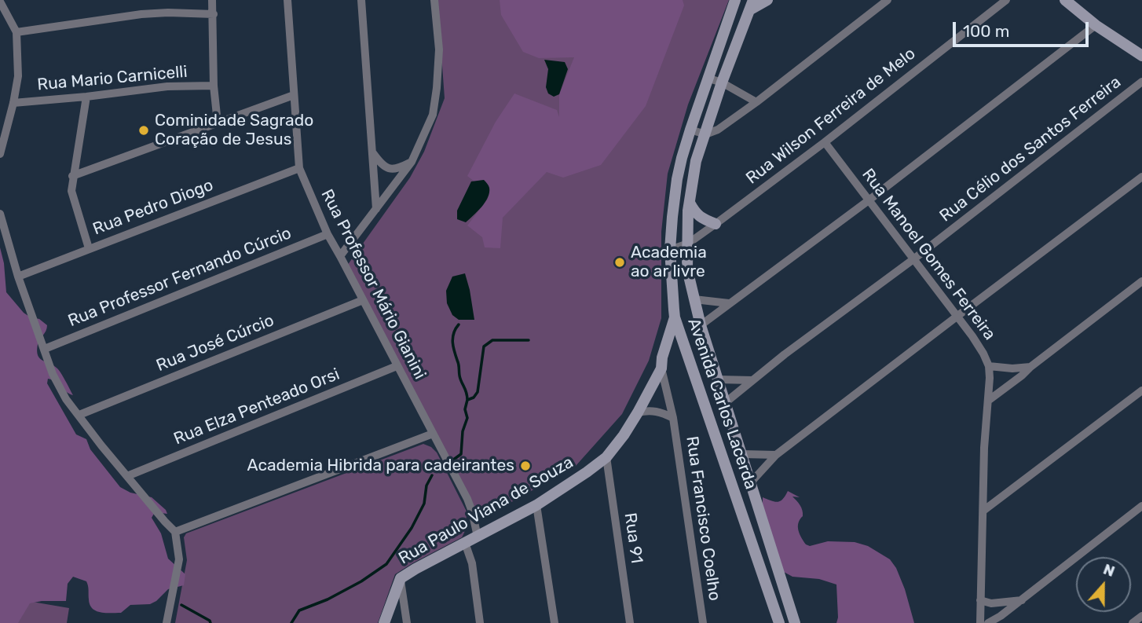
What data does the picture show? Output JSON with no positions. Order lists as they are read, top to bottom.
{
  "streets": {
    "main road": ["Avenida Carlos Lacerda", "Rua Paulo Viana de Souza"],
    "street": [
      "Rua Mario Carnicelli",
      "Rua Wilson Ferreira de Melo",
      "Rua Célio dos Santos Ferreira",
      "Rua Pedro Diogo",
      "Rua Manoel Gomes Ferreira",
      "Rua Professor Fernando Cúrcio",
      "Rua Professor Mário Gianini",
      "Rua José Cúrcio",
      "Rua Elza Penteado Orsi",
      "Rua Francisco Coelho",
      "Rua 91"
    ]
  },
  "crossings": [
    ["Rua Wilson Ferreira de Melo", "Rua Manoel Gomes Ferreira"],
    ["Rua Wilson Ferreira de Melo", "Avenida Carlos Lacerda"],
    ["Rua Célio dos Santos Ferreira", "Rua Manoel Gomes Ferreira"],
    ["Rua Célio dos Santos Ferreira", "Avenida Carlos Lacerda"],
    ["Rua Pedro Diogo", "Rua Professor Mário Gianini"],
    ["Rua Professor Fernando Cúrcio", "Rua Professor Mário Gianini"],
    ["Rua Professor Mário Gianini", "Rua José Cúrcio"],
    ["Rua Professor Mário Gianini", "Rua Elza Penteado Orsi"],
    ["Rua Professor Mário Gianini", "Rua Paulo Viana de Souza"],
    ["Avenida Carlos Lacerda", "Rua Paulo Viana de Souza"],
    ["Rua Paulo Viana de Souza", "Rua Francisco Coelho"],
    ["Rua Paulo Viana de Souza", "Rua 91"]
  ],
  "places": ["Cominidade Sagrado Coração de Jesus", "Academia ao ar livre", "Academia Hibrida para cadeirantes"],
  "scale_bar": "100 m",
  "north": "top"
}
